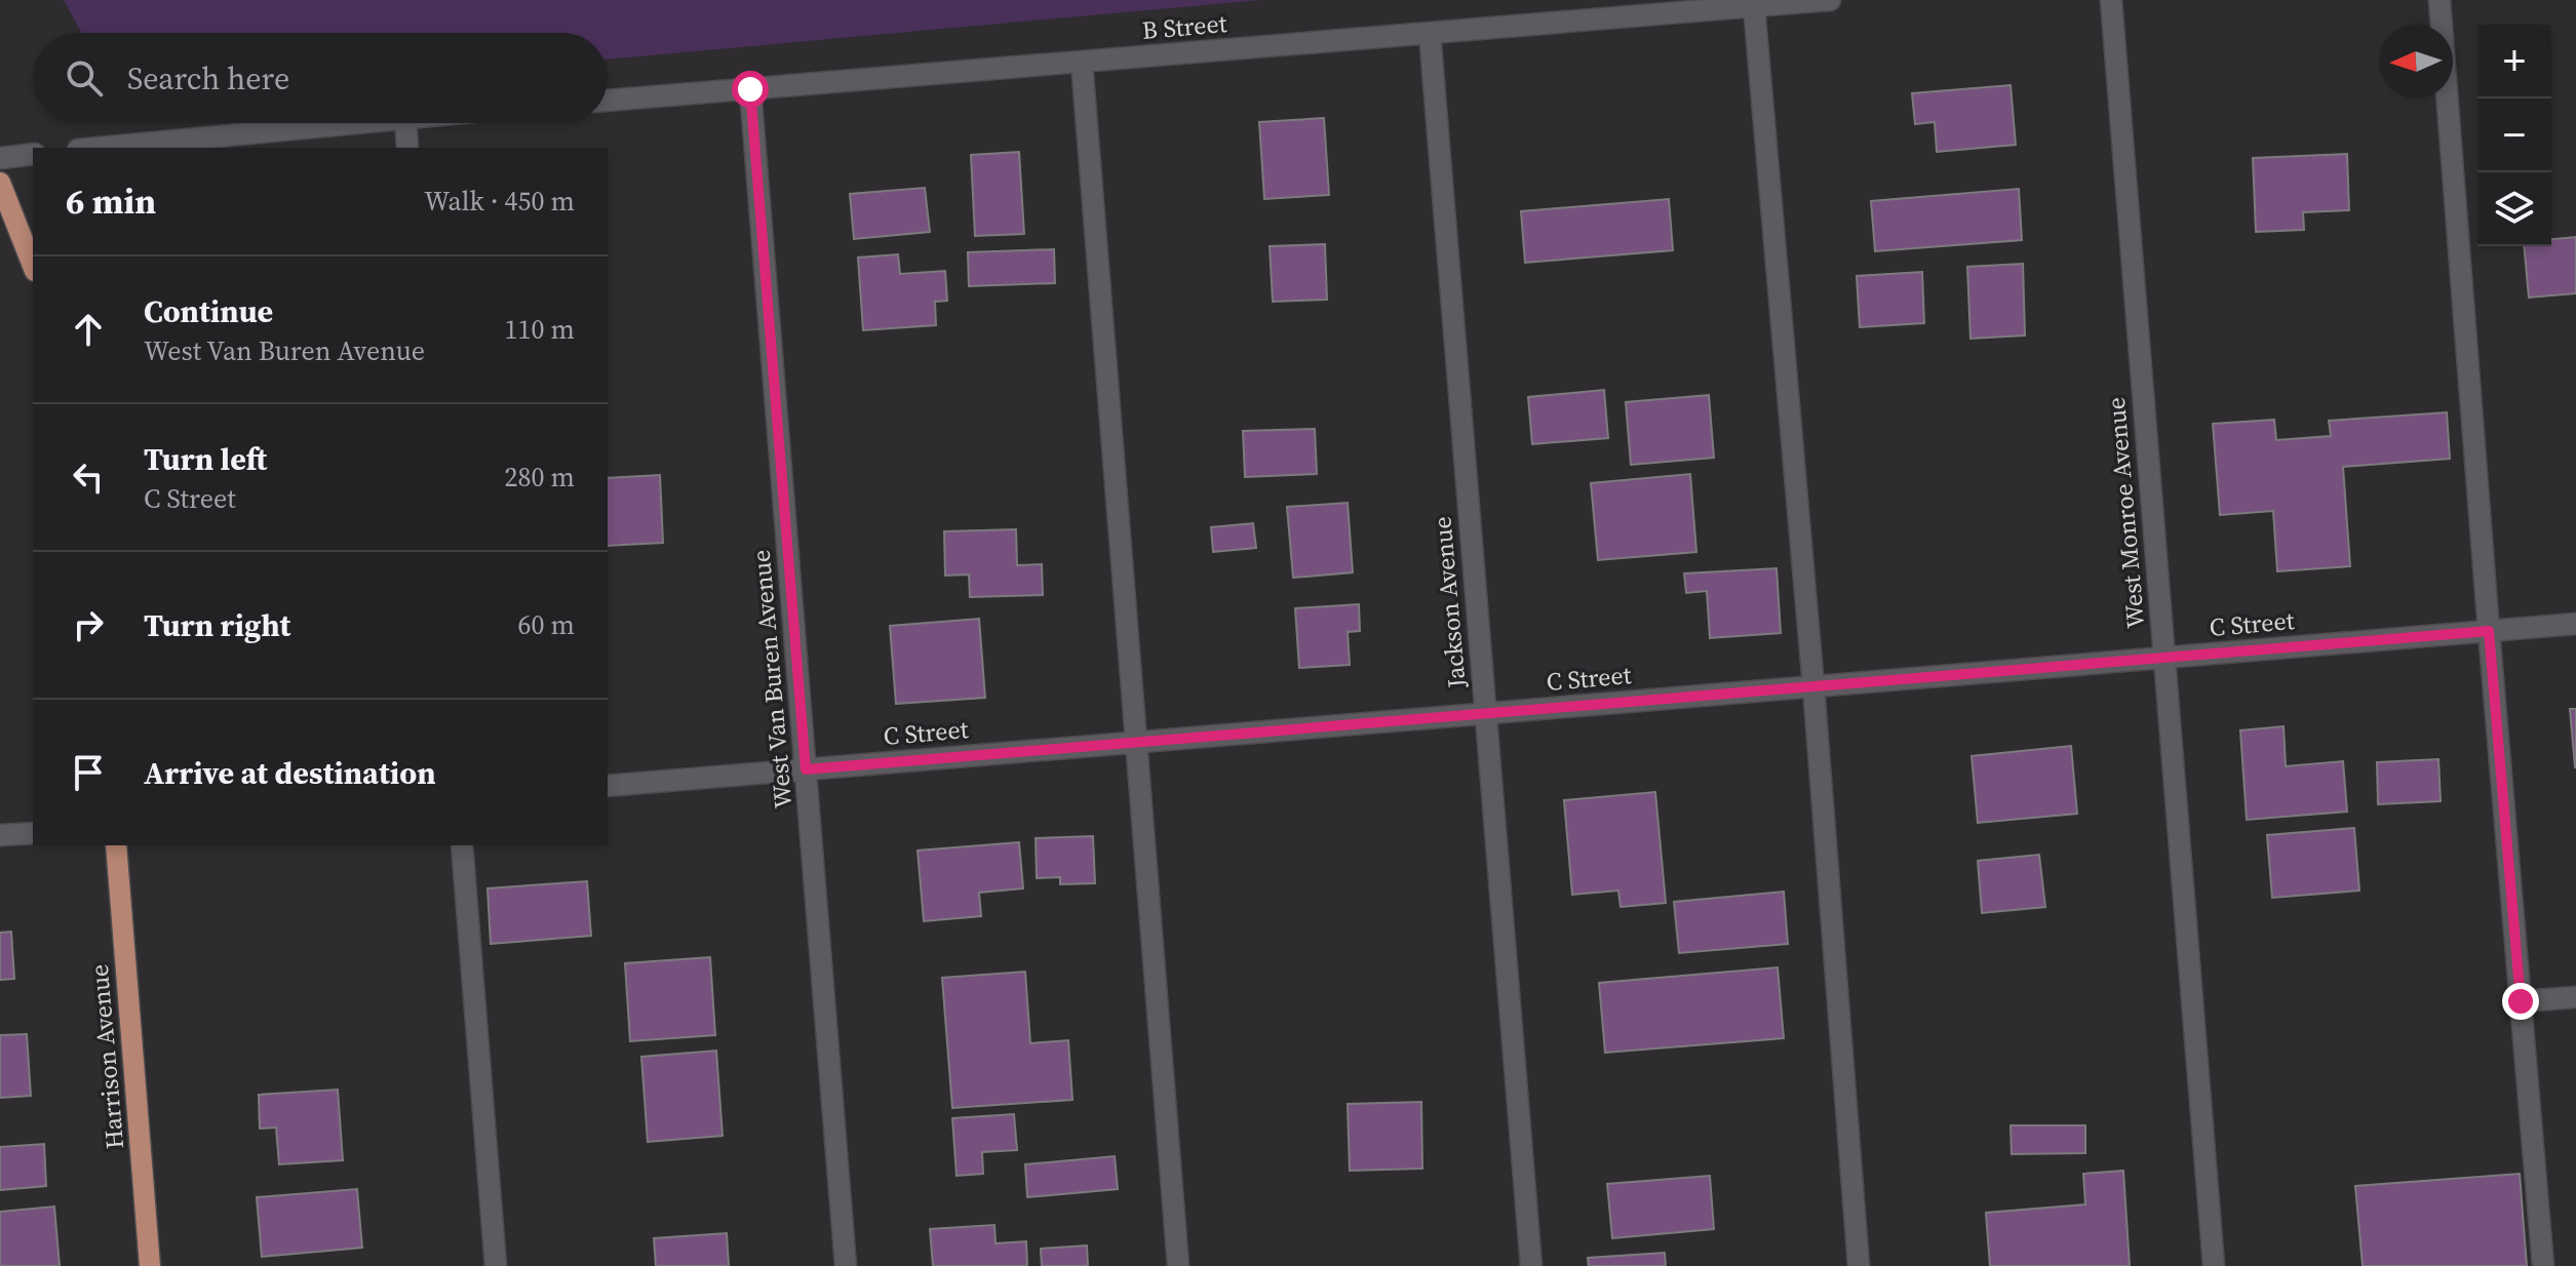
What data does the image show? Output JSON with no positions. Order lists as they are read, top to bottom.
{
  "streets": {
    "main road": ["Harrison Avenue"],
    "street": [
      "B Street",
      "West Monroe Avenue",
      "Jackson Avenue",
      "C Street",
      "West Van Buren Avenue"
    ]
  },
  "crossings": [
    ["B Street", "Jackson Avenue"],
    ["B Street", "West Van Buren Avenue"],
    ["West Monroe Avenue", "C Street"],
    ["Jackson Avenue", "C Street"],
    ["C Street", "West Van Buren Avenue"]
  ],
  "north": "left",
  "page": {
    "map_buttons": ["+", "−"],
    "search": "Search here",
    "heading": ["6 min", "Walk · 450 m"],
    "list": [
      ["Continue", "West Van Buren Avenue", "110 m"],
      ["Turn left", "C Street", "280 m"],
      ["Turn right", "60 m"],
      "Arrive at destination"
    ]
  }
}
